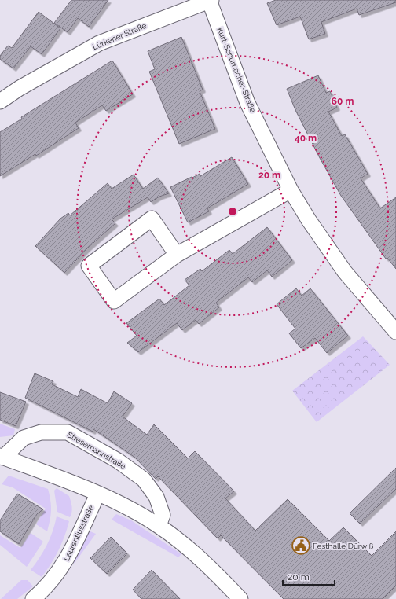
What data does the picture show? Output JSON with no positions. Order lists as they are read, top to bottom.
{
  "streets": {
    "street": [
      "Lürkener Straße",
      "Kurt-Schumacher-Straße",
      "Stresemannstraße",
      "Laurentiusstraße"
    ]
  },
  "crossings": [
    ["Lürkener Straße", "Kurt-Schumacher-Straße"],
    ["Stresemannstraße", "Laurentiusstraße"]
  ],
  "places": {
    "public building": ["Festhalle Dürwiß"]
  },
  "scale_bar": "20 m",
  "rings": ["60 m", "40 m", "20 m"]
}
